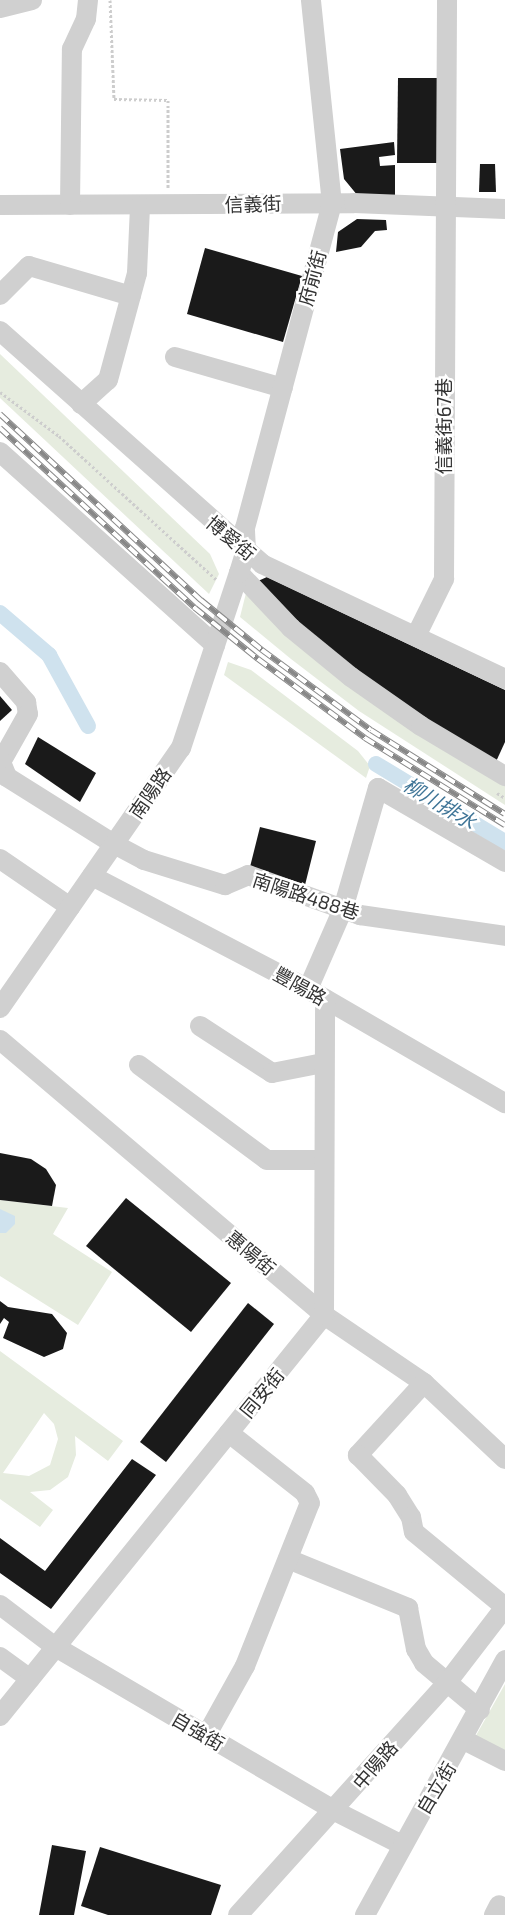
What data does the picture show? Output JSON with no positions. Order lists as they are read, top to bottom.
{
  "streets": {
    "street": [
      "信義街",
      "府前街",
      "信義街67巷",
      "博愛街",
      "南陽路",
      "南陽路488巷",
      "豐陽路",
      "惠陽街",
      "同安街",
      "自強街",
      "中陽路",
      "自立街"
    ]
  },
  "crossings": [
    ["信義街", "府前街"],
    ["信義街", "信義街67巷"],
    ["府前街", "博愛街"],
    ["府前街", "南陽路"],
    ["信義街67巷", "博愛街"],
    ["博愛街", "南陽路"],
    ["南陽路", "南陽路488巷"],
    ["南陽路", "豐陽路"],
    ["惠陽街", "同安街"],
    ["同安街", "自強街"],
    ["自強街", "中陽路"],
    ["自強街", "自立街"]
  ],
  "water": ["柳川排水"]
}
